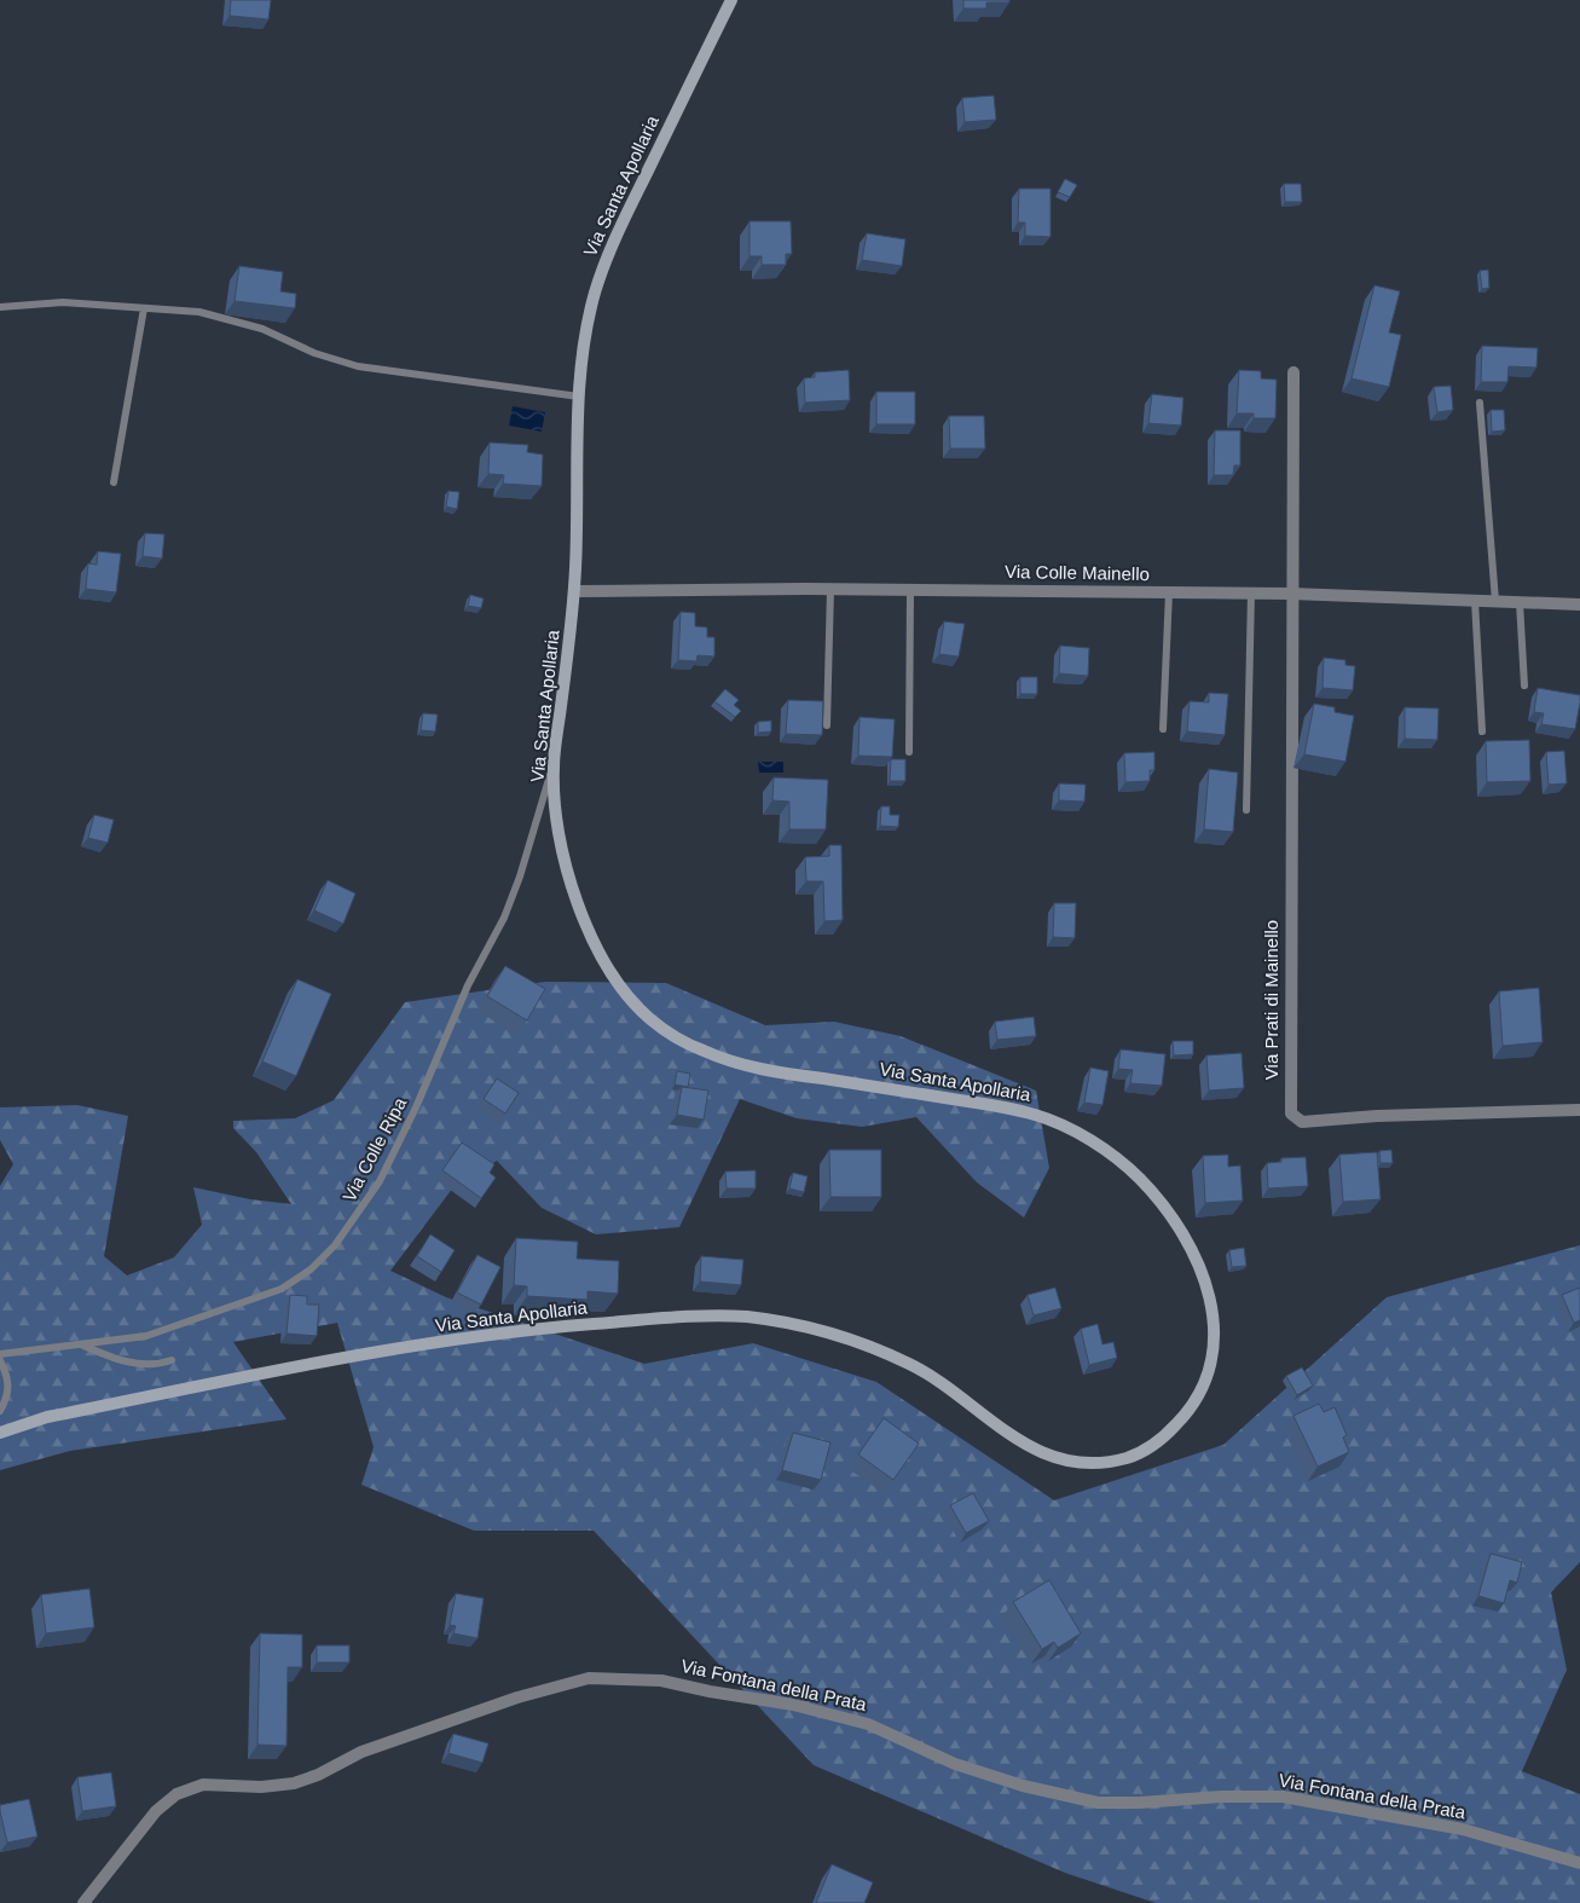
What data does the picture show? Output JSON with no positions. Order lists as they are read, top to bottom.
{
  "streets": {
    "street": [
      "Via Santa Apollaria",
      "Via Colle Mainello",
      "Via Prati di Mainello",
      "Via Fontana della Prata"
    ],
    "lane": ["Via Colle Ripa"]
  },
  "crossings": [
    ["Via Santa Apollaria", "Via Colle Mainello"],
    ["Via Santa Apollaria", "Via Colle Ripa"],
    ["Via Colle Mainello", "Via Prati di Mainello"]
  ]
}
